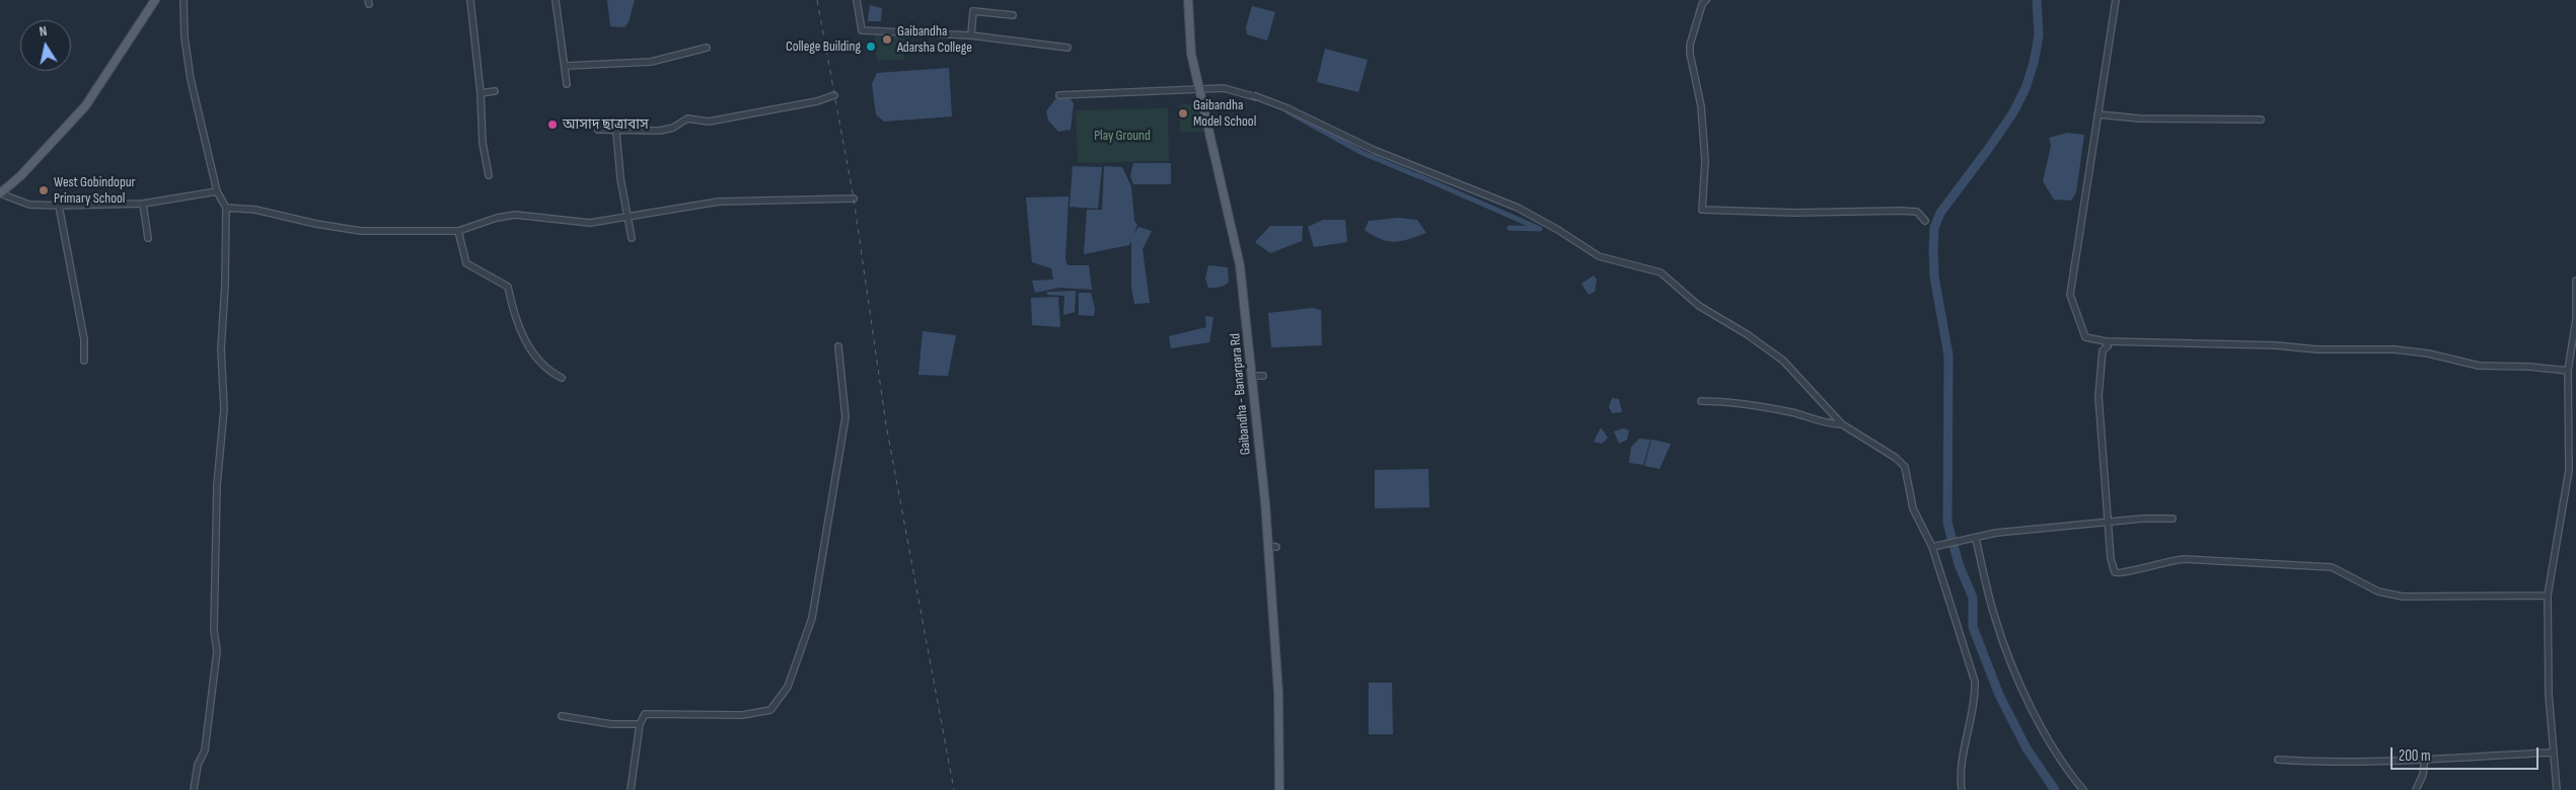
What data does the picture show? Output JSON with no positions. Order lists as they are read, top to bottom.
{
  "streets": {
    "main road": ["Gaibandha - Banarpara Rd"]
  },
  "parks": ["Play Ground"],
  "places": [
    "Gaibandha Adarsha College",
    "College Building",
    "Gaibandha Model School",
    "আসাদ ছাত্রাবাস",
    "West Gobindopur Primary School"
  ],
  "scale_bar": "200 m",
  "north": "top"
}
